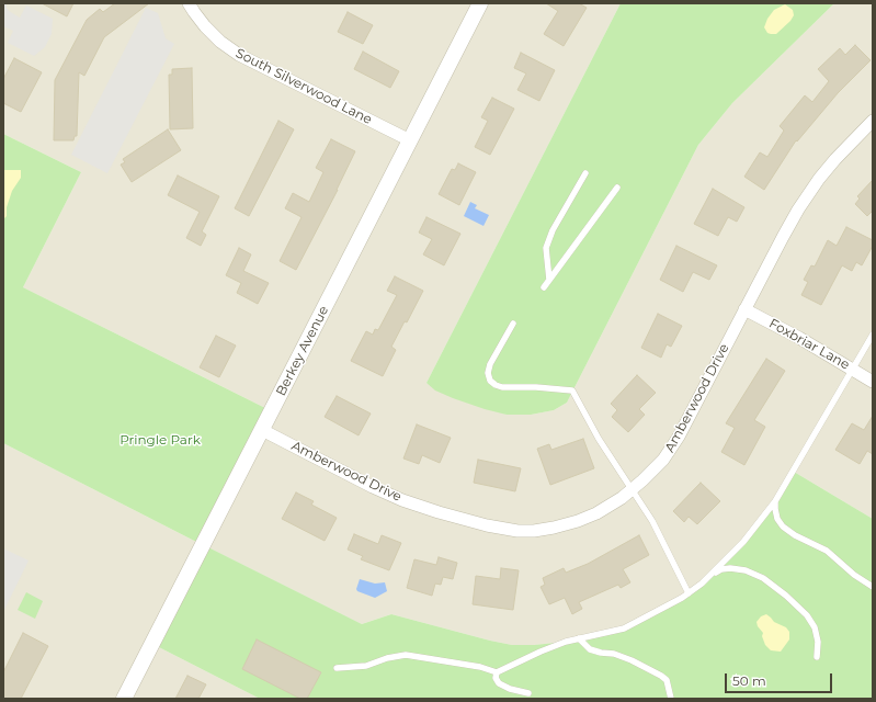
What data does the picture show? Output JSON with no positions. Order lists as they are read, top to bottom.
{
  "streets": {
    "street": [
      "South Silverwood Lane",
      "Foxbriar Lane",
      "Berkey Avenue",
      "Amberwood Drive"
    ]
  },
  "crossings": [
    ["South Silverwood Lane", "Berkey Avenue"],
    ["Foxbriar Lane", "Amberwood Drive"],
    ["Berkey Avenue", "Amberwood Drive"]
  ],
  "parks": ["Pringle Park"],
  "scale_bar": "50 m"
}
